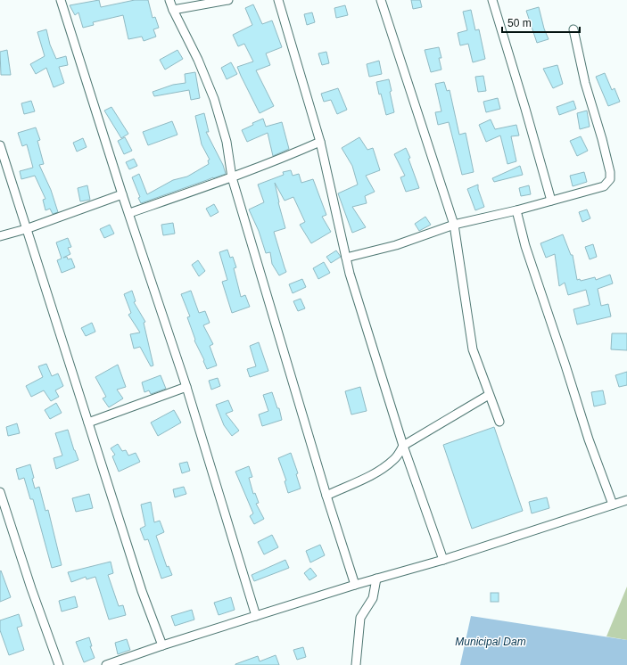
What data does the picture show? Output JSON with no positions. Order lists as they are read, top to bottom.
{
  "water": ["Municipal Dam"],
  "scale_bar": "50 m"
}
